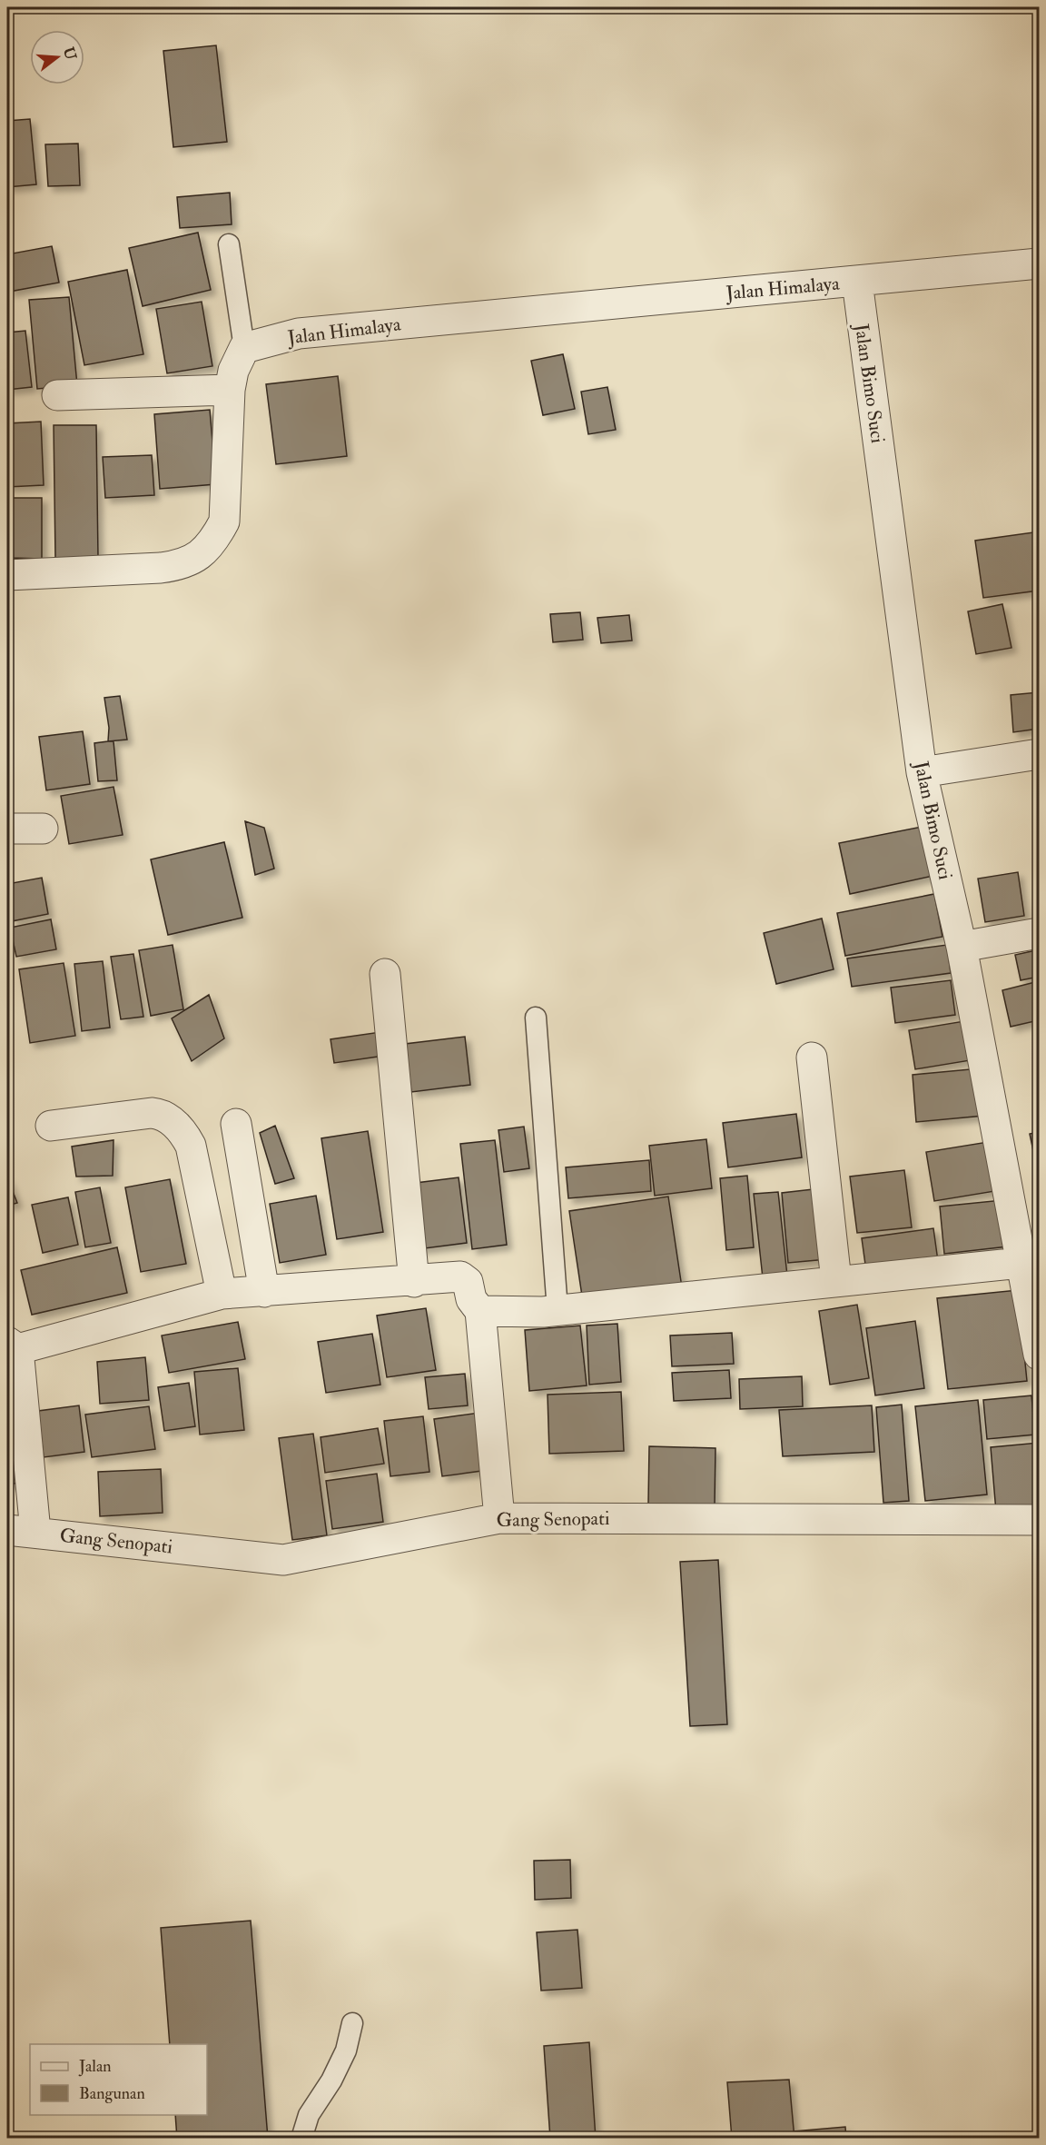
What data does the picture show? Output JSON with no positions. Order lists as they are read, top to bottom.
{
  "streets": {
    "street": ["Jalan Himalaya", "Jalan Bimo Suci", "Gang Senopati"]
  },
  "crossings": [
    ["Jalan Himalaya", "Jalan Bimo Suci"]
  ],
  "legend": ["Jalan", "Bangunan"],
  "north": "right"
}
